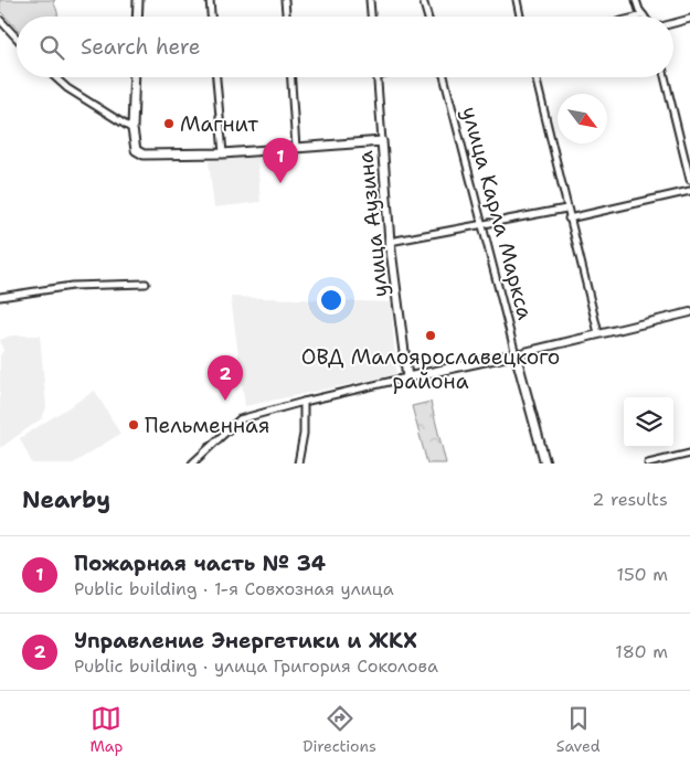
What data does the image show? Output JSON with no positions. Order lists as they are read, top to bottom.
{
  "streets": {
    "main road": ["улица Карла Маркса", "улица Аузина"]
  },
  "places": ["Магнит", "ОВД Малоярославецкого района", "Пельменная"],
  "north": "bottom right",
  "page": {
    "search": "Search here",
    "pins": ["1", "2"],
    "heading": ["Nearby", "2 results"],
    "list": [
      {
        "mark": "1",
        "name": "Пожарная часть № 34",
        "note": "Public building · 1-я Совхозная улица",
        "value": "150 m"
      },
      {
        "mark": "2",
        "name": "Управление Энергетики и ЖКХ",
        "note": "Public building · улица Григория Соколова",
        "value": "180 m"
      }
    ],
    "nav": ["Map", "Directions", "Saved"]
  }
}
